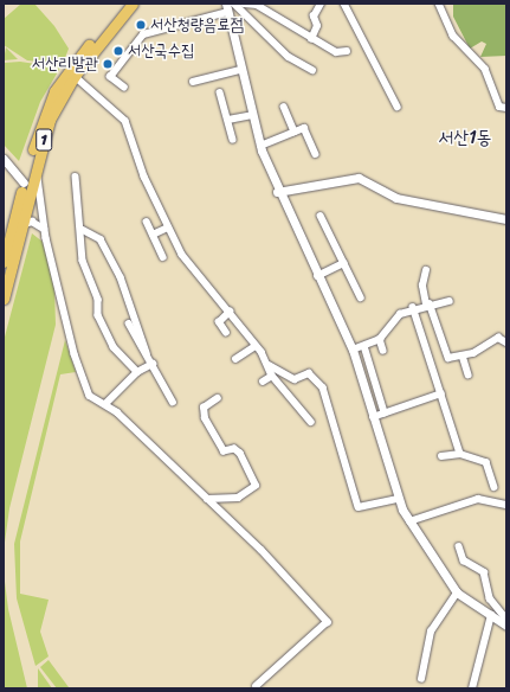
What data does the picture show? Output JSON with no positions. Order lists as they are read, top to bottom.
{
  "streets": {
    "main road": ["1"]
  },
  "districts": ["서산1동"],
  "places": ["서산청량음료점", "서산국수집", "서산리발관"]
}
